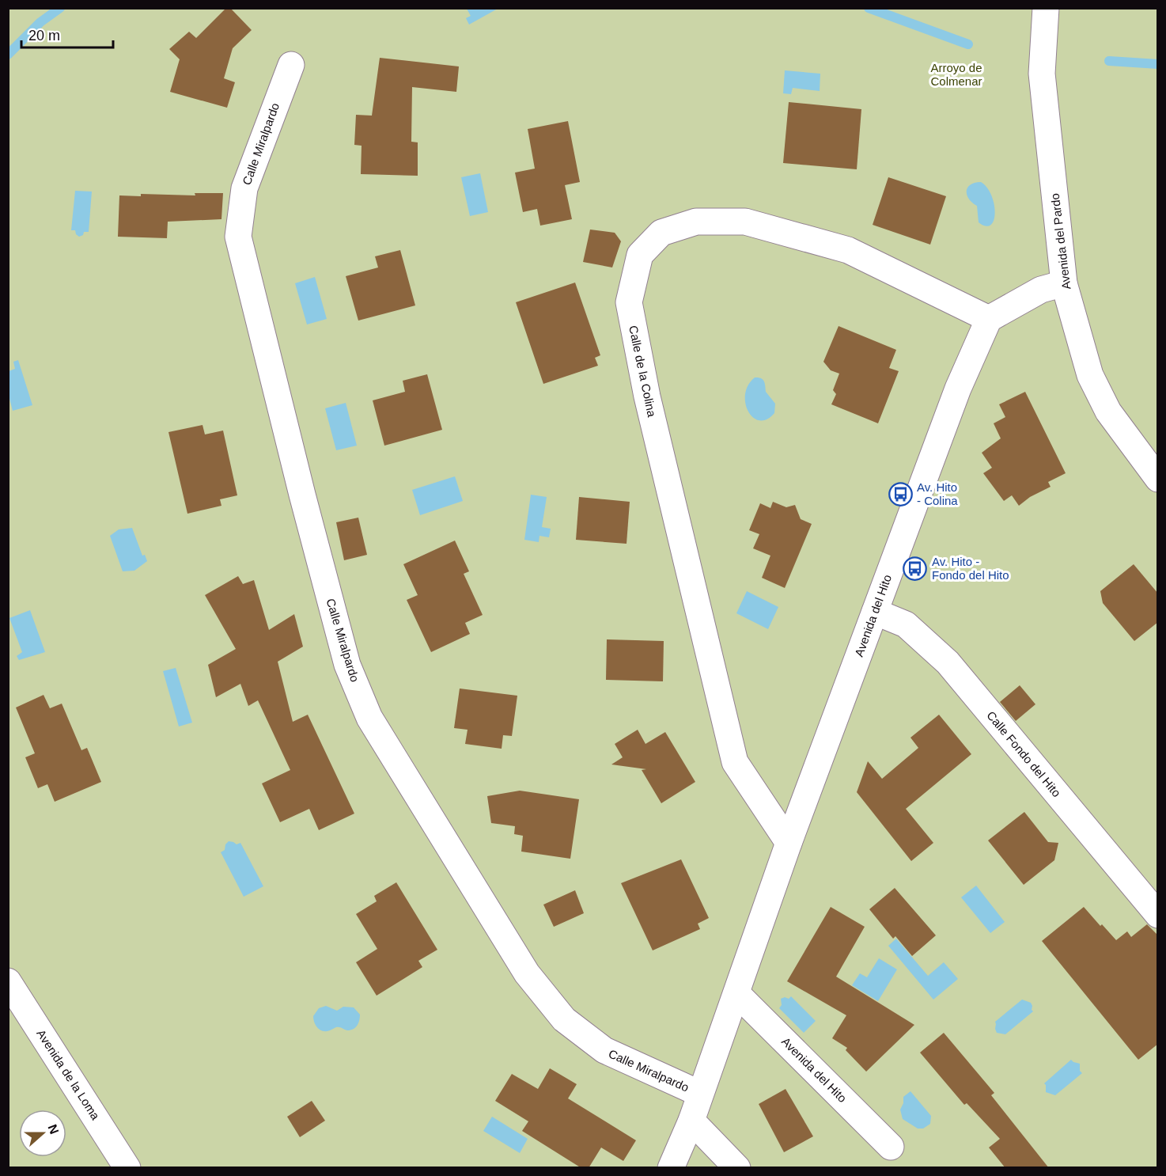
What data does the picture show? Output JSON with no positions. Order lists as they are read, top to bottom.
{
  "streets": {
    "street": [
      "Calle Miralpardo",
      "Avenida del Pardo",
      "Calle de la Colina",
      "Avenida del Hito",
      "Calle Fondo del Hito",
      "Avenida de la Loma"
    ]
  },
  "crossings": [
    ["Calle Miralpardo", "Avenida del Hito"],
    ["Calle de la Colina", "Avenida del Hito"],
    ["Avenida del Hito", "Calle Fondo del Hito"]
  ],
  "parks": ["Arroyo de Colmenar"],
  "places": {
    "bus stop": ["Av. Hito - Colina", "Av. Hito - Fondo del Hito"]
  },
  "scale_bar": "20 m",
  "north": "right"
}
